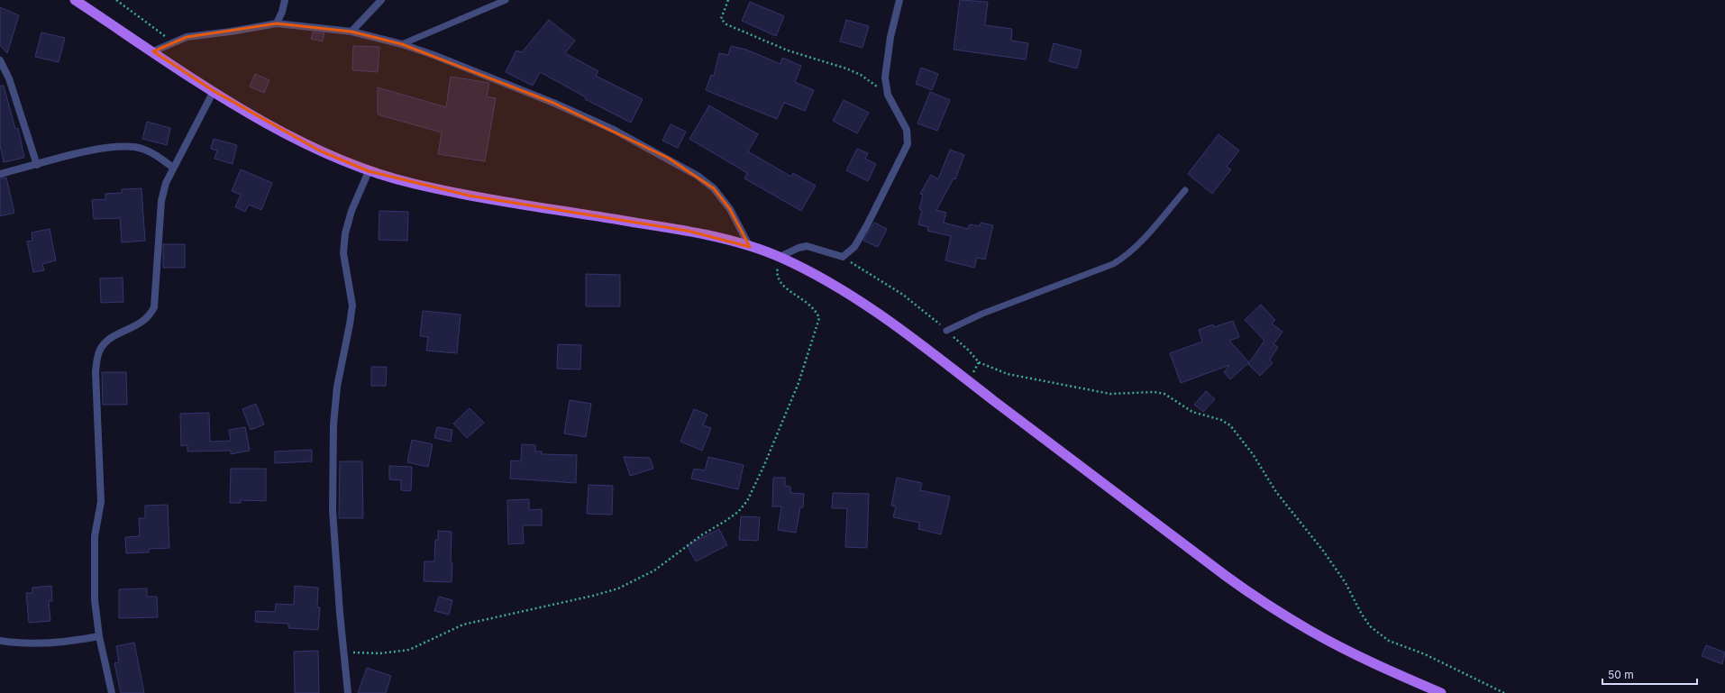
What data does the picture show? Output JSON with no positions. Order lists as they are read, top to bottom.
{
  "scale_bar": "50 m"
}
